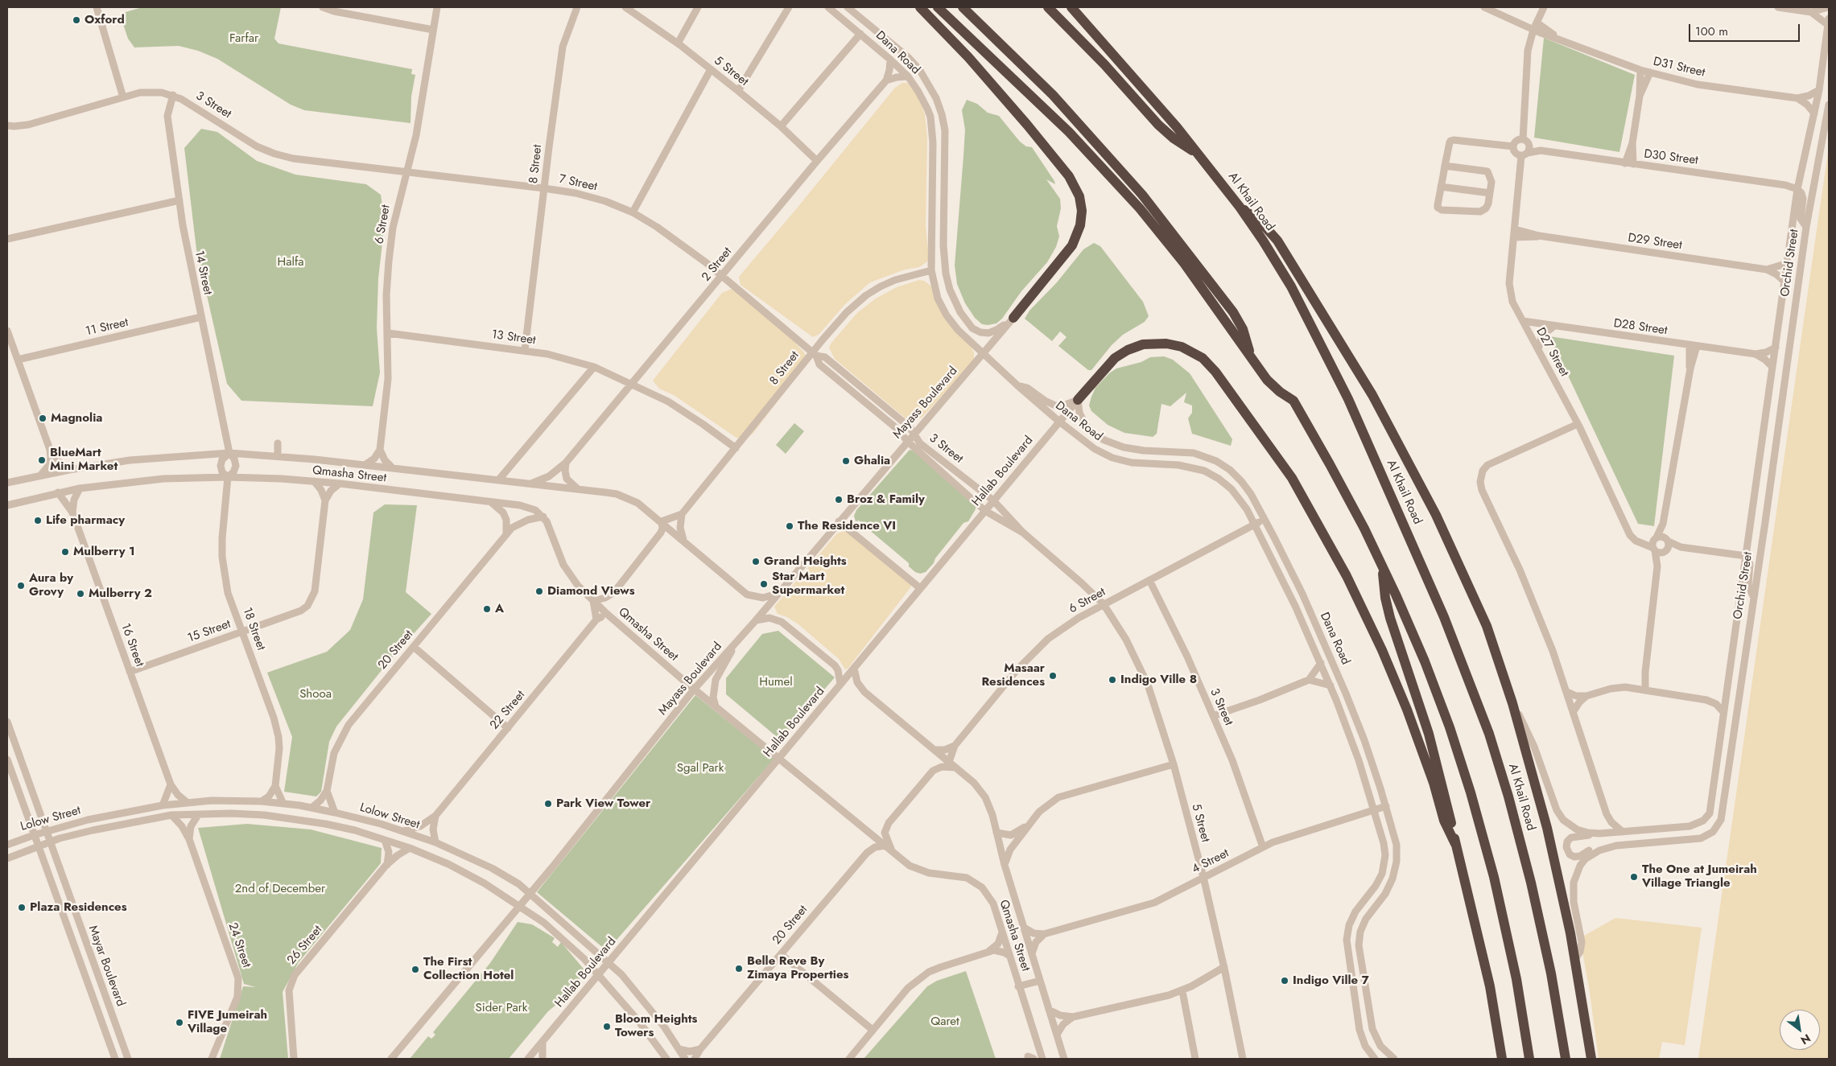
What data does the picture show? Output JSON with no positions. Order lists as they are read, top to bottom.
{
  "streets": {
    "highway": ["Al Khail Road"],
    "street": [
      "Dana Road",
      "D31 Street",
      "5 Street",
      "3 Street",
      "D30 Street",
      "8 Street",
      "7 Street",
      "6 Street",
      "D29 Street",
      "Orchid Street",
      "2 Street",
      "14 Street",
      "11 Street",
      "D28 Street",
      "13 Street",
      "D27 Street",
      "Mayass Boulevard",
      "Hallab Boulevard",
      "Qmasha Street",
      "18 Street",
      "15 Street",
      "16 Street",
      "20 Street",
      "22 Street",
      "Lolow Street",
      "4 Street",
      "24 Street",
      "26 Street",
      "Mayar Boulevard"
    ]
  },
  "crossings": [
    ["Dana Road", "8 Street"],
    ["Dana Road", "6 Street"],
    ["Dana Road", "2 Street"],
    ["Dana Road", "Mayass Boulevard"],
    ["Dana Road", "Hallab Boulevard"],
    ["Dana Road", "4 Street"],
    ["D31 Street", "Orchid Street"],
    ["5 Street", "3 Street"],
    ["5 Street", "6 Street"],
    ["5 Street", "2 Street"],
    ["5 Street", "4 Street"],
    ["3 Street", "8 Street"],
    ["3 Street", "7 Street"],
    ["3 Street", "6 Street"],
    ["3 Street", "2 Street"],
    ["3 Street", "14 Street"],
    ["3 Street", "Mayass Boulevard"],
    ["3 Street", "Hallab Boulevard"],
    ["3 Street", "4 Street"],
    ["D30 Street", "Orchid Street"],
    ["D30 Street", "D27 Street"],
    ["8 Street", "7 Street"],
    ["8 Street", "13 Street"],
    ["7 Street", "6 Street"],
    ["7 Street", "2 Street"],
    ["6 Street", "13 Street"],
    ["6 Street", "Qmasha Street"],
    ["D29 Street", "Orchid Street"],
    ["D29 Street", "D27 Street"],
    ["Orchid Street", "D28 Street"],
    ["2 Street", "13 Street"],
    ["2 Street", "Qmasha Street"],
    ["14 Street", "11 Street"],
    ["14 Street", "Qmasha Street"],
    ["14 Street", "18 Street"],
    ["D28 Street", "D27 Street"],
    ["Mayass Boulevard", "Hallab Boulevard"],
    ["Mayass Boulevard", "Qmasha Street"],
    ["Mayass Boulevard", "Lolow Street"],
    ["Hallab Boulevard", "Qmasha Street"],
    ["Hallab Boulevard", "Lolow Street"],
    ["Qmasha Street", "18 Street"],
    ["Qmasha Street", "16 Street"],
    ["Qmasha Street", "20 Street"],
    ["Qmasha Street", "22 Street"],
    ["18 Street", "15 Street"],
    ["15 Street", "16 Street"],
    ["16 Street", "Lolow Street"],
    ["22 Street", "Lolow Street"],
    ["Lolow Street", "24 Street"],
    ["Lolow Street", "26 Street"],
    ["Lolow Street", "Mayar Boulevard"]
  ],
  "parks": [
    "Farfar",
    "Halfa",
    "Humel",
    "Shooa",
    "Sgal Park",
    "2nd of December",
    "Sider Park",
    "Qaret"
  ],
  "places": [
    "Oxford",
    "Magnolia",
    "BlueMart Mini Market",
    "Ghalia",
    "Broz & Family",
    "Life pharmacy",
    "The Residence VI",
    "Mulberry 1",
    "Grand Heights",
    "Star Mart Supermarket",
    "Aura by Grovy",
    "Diamond Views",
    "Mulberry 2",
    "A",
    "Masaar Residences",
    "Indigo Ville 8",
    "Park View Tower",
    "The One at Jumeirah Village Triangle",
    "Plaza Residences",
    "Belle Reve By Zimaya Properties",
    "The First Collection Hotel",
    "Indigo Ville 7",
    "FIVE Jumeirah Village",
    "Bloom Heights Towers"
  ],
  "scale_bar": "100 m",
  "north": "bottom right"
}
